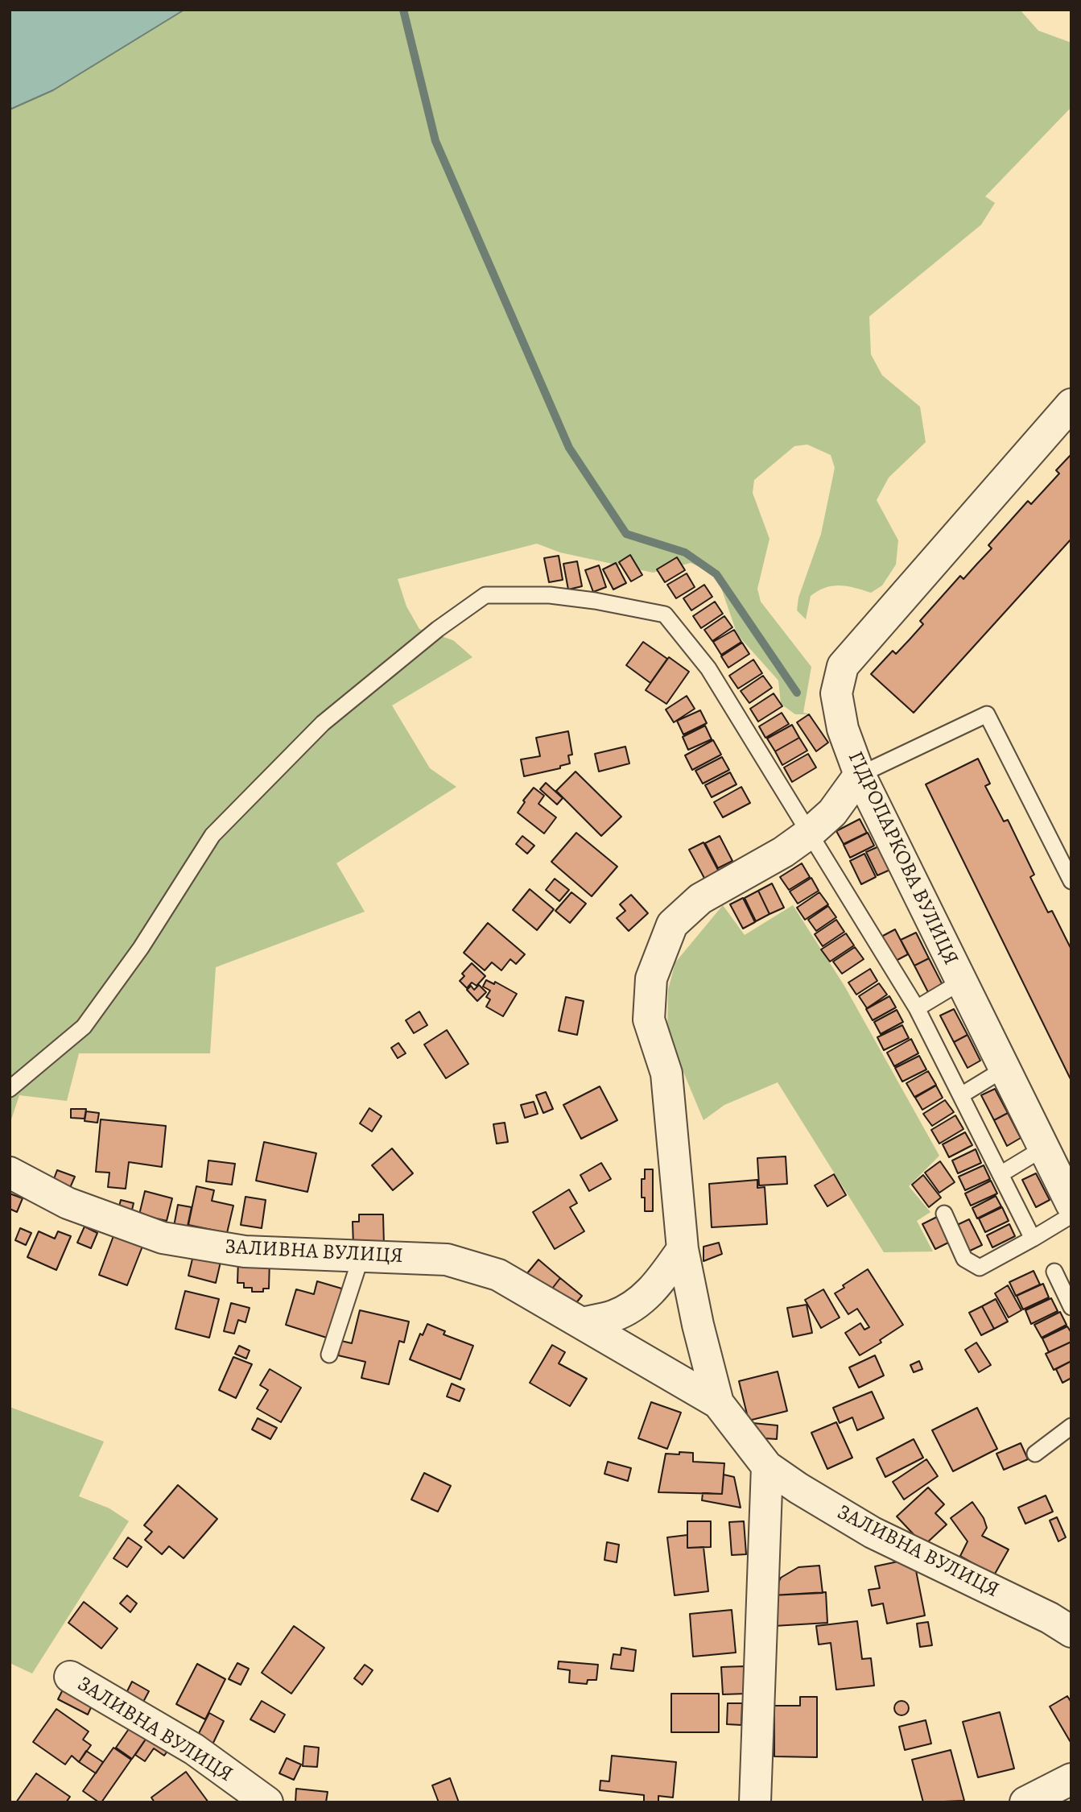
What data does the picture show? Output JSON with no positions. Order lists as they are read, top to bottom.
{
  "streets": {
    "street": ["ГІДРОПАРКОВА ВУЛИЦЯ", "ЗАЛИВНА ВУЛИЦЯ"]
  },
  "crossings": [
    ["ГІДРОПАРКОВА ВУЛИЦЯ", "ЗАЛИВНА ВУЛИЦЯ"]
  ]
}
